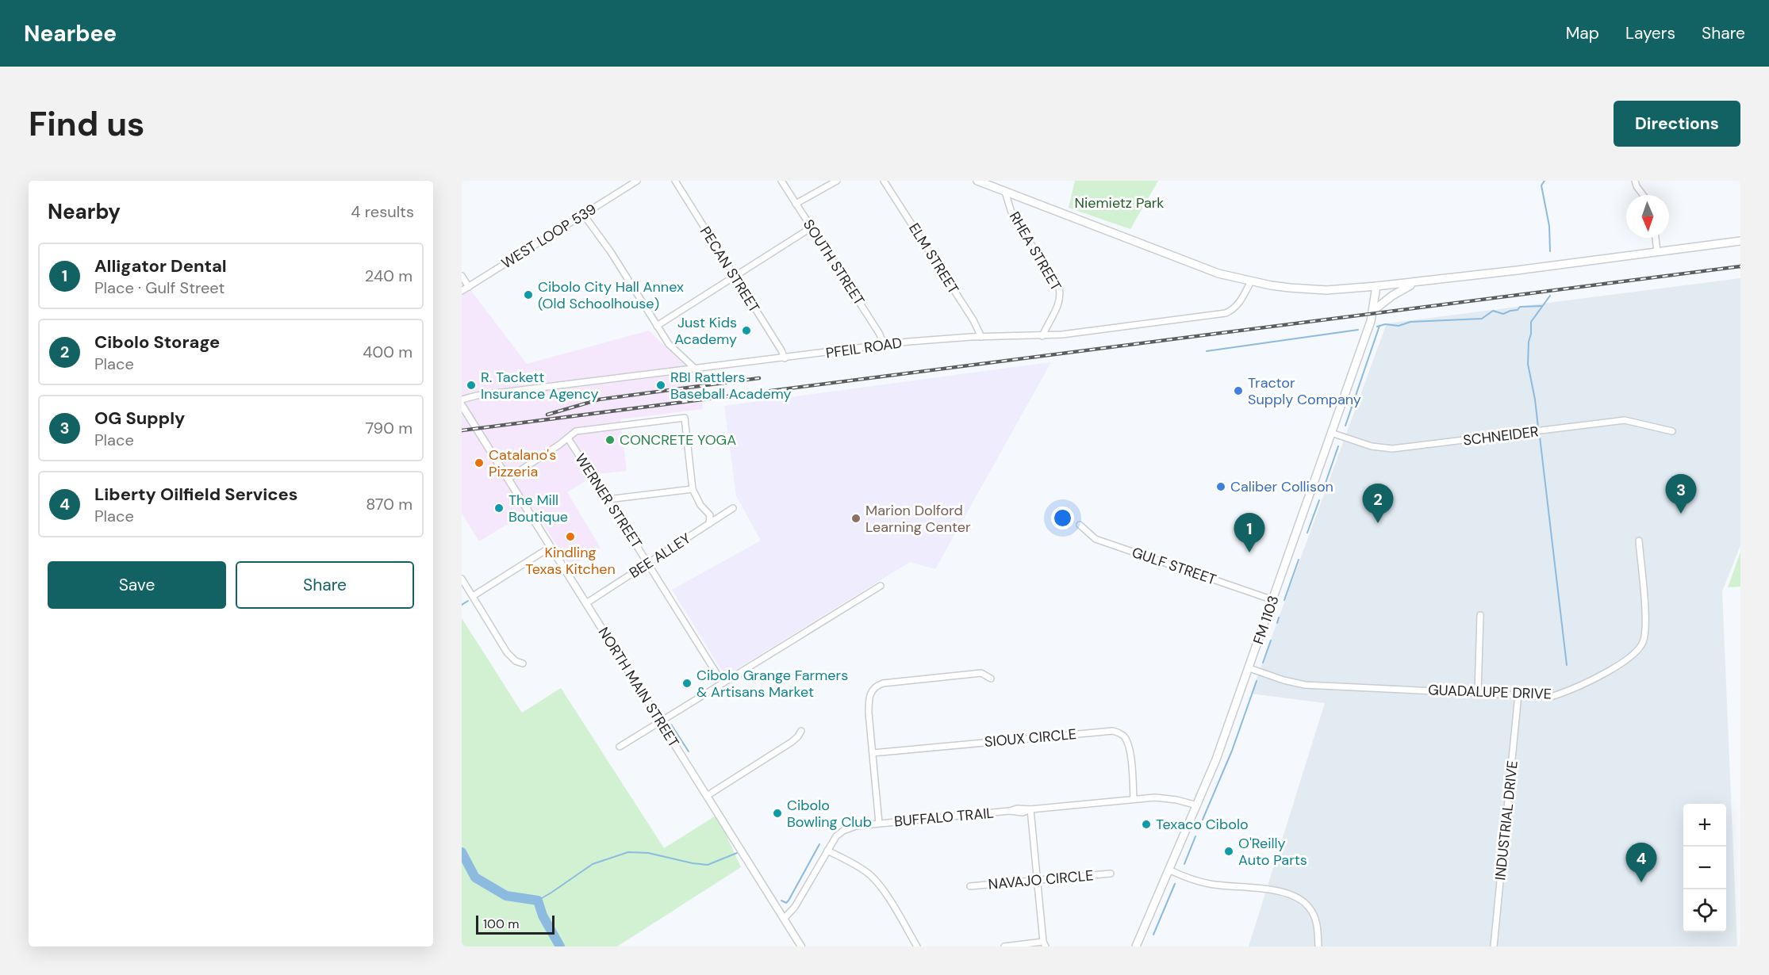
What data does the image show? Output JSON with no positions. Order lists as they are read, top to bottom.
{
  "streets": {
    "main road": ["FM 1103"],
    "street": [
      "WEST LOOP 539",
      "RHEA STREET",
      "ELM STREET",
      "SOUTH STREET",
      "PECAN STREET",
      "PFEIL ROAD",
      "SCHNEIDER",
      "WERNER STREET",
      "BEE ALLEY",
      "GULF STREET",
      "NORTH MAIN STREET",
      "GUADALUPE DRIVE",
      "SIOUX CIRCLE",
      "BUFFALO TRAIL",
      "INDUSTRIAL DRIVE",
      "NAVAJO CIRCLE"
    ]
  },
  "crossings": [
    ["RHEA STREET", "PFEIL ROAD"],
    ["ELM STREET", "PFEIL ROAD"],
    ["SOUTH STREET", "PFEIL ROAD"],
    ["PECAN STREET", "PFEIL ROAD"],
    ["SCHNEIDER", "FM 1103"],
    ["WERNER STREET", "BEE ALLEY"],
    ["BEE ALLEY", "NORTH MAIN STREET"],
    ["GULF STREET", "FM 1103"],
    ["FM 1103", "GUADALUPE DRIVE"],
    ["FM 1103", "BUFFALO TRAIL"],
    ["NORTH MAIN STREET", "BUFFALO TRAIL"],
    ["GUADALUPE DRIVE", "INDUSTRIAL DRIVE"],
    ["SIOUX CIRCLE", "BUFFALO TRAIL"]
  ],
  "parks": ["Niemietz Park"],
  "places": [
    "Cibolo City Hall Annex (Old Schoolhouse)",
    "Just Kids Academy",
    "R. Tackett Insurance Agency",
    "RBI Rattlers Baseball Academy",
    "Tractor Supply Company",
    "CONCRETE YOGA",
    "Catalano's Pizzeria",
    "Caliber Collison",
    "The Mill Boutique",
    "Marion Dolford Learning Center",
    "Kindling Texas Kitchen",
    "Cibolo Grange Farmers & Artisans Market",
    "Cibolo Bowling Club",
    "Texaco Cibolo",
    "O'Reilly Auto Parts"
  ],
  "scale_bar": "100 m",
  "north": "bottom",
  "page": {
    "header": "Nearbee",
    "nav": ["Map", "Layers", "Share"],
    "buttons": [
      "Directions",
      ["Save", "Share"]
    ],
    "title": "Find us",
    "heading": ["Nearby", "4 results"],
    "list": [
      {
        "mark": "1",
        "name": "Alligator Dental",
        "note": "Place · Gulf Street",
        "value": "240 m"
      },
      {
        "mark": "2",
        "name": "Cibolo Storage",
        "note": "Place",
        "value": "400 m"
      },
      {
        "mark": "3",
        "name": "OG Supply",
        "note": "Place",
        "value": "790 m"
      },
      {
        "mark": "4",
        "name": "Liberty Oilfield Services",
        "note": "Place",
        "value": "870 m"
      }
    ],
    "pins": [
      "3",
      "2",
      "1",
      "4"
    ],
    "map_buttons": ["+", "−"],
    "scale": "100 m"
  }
}
